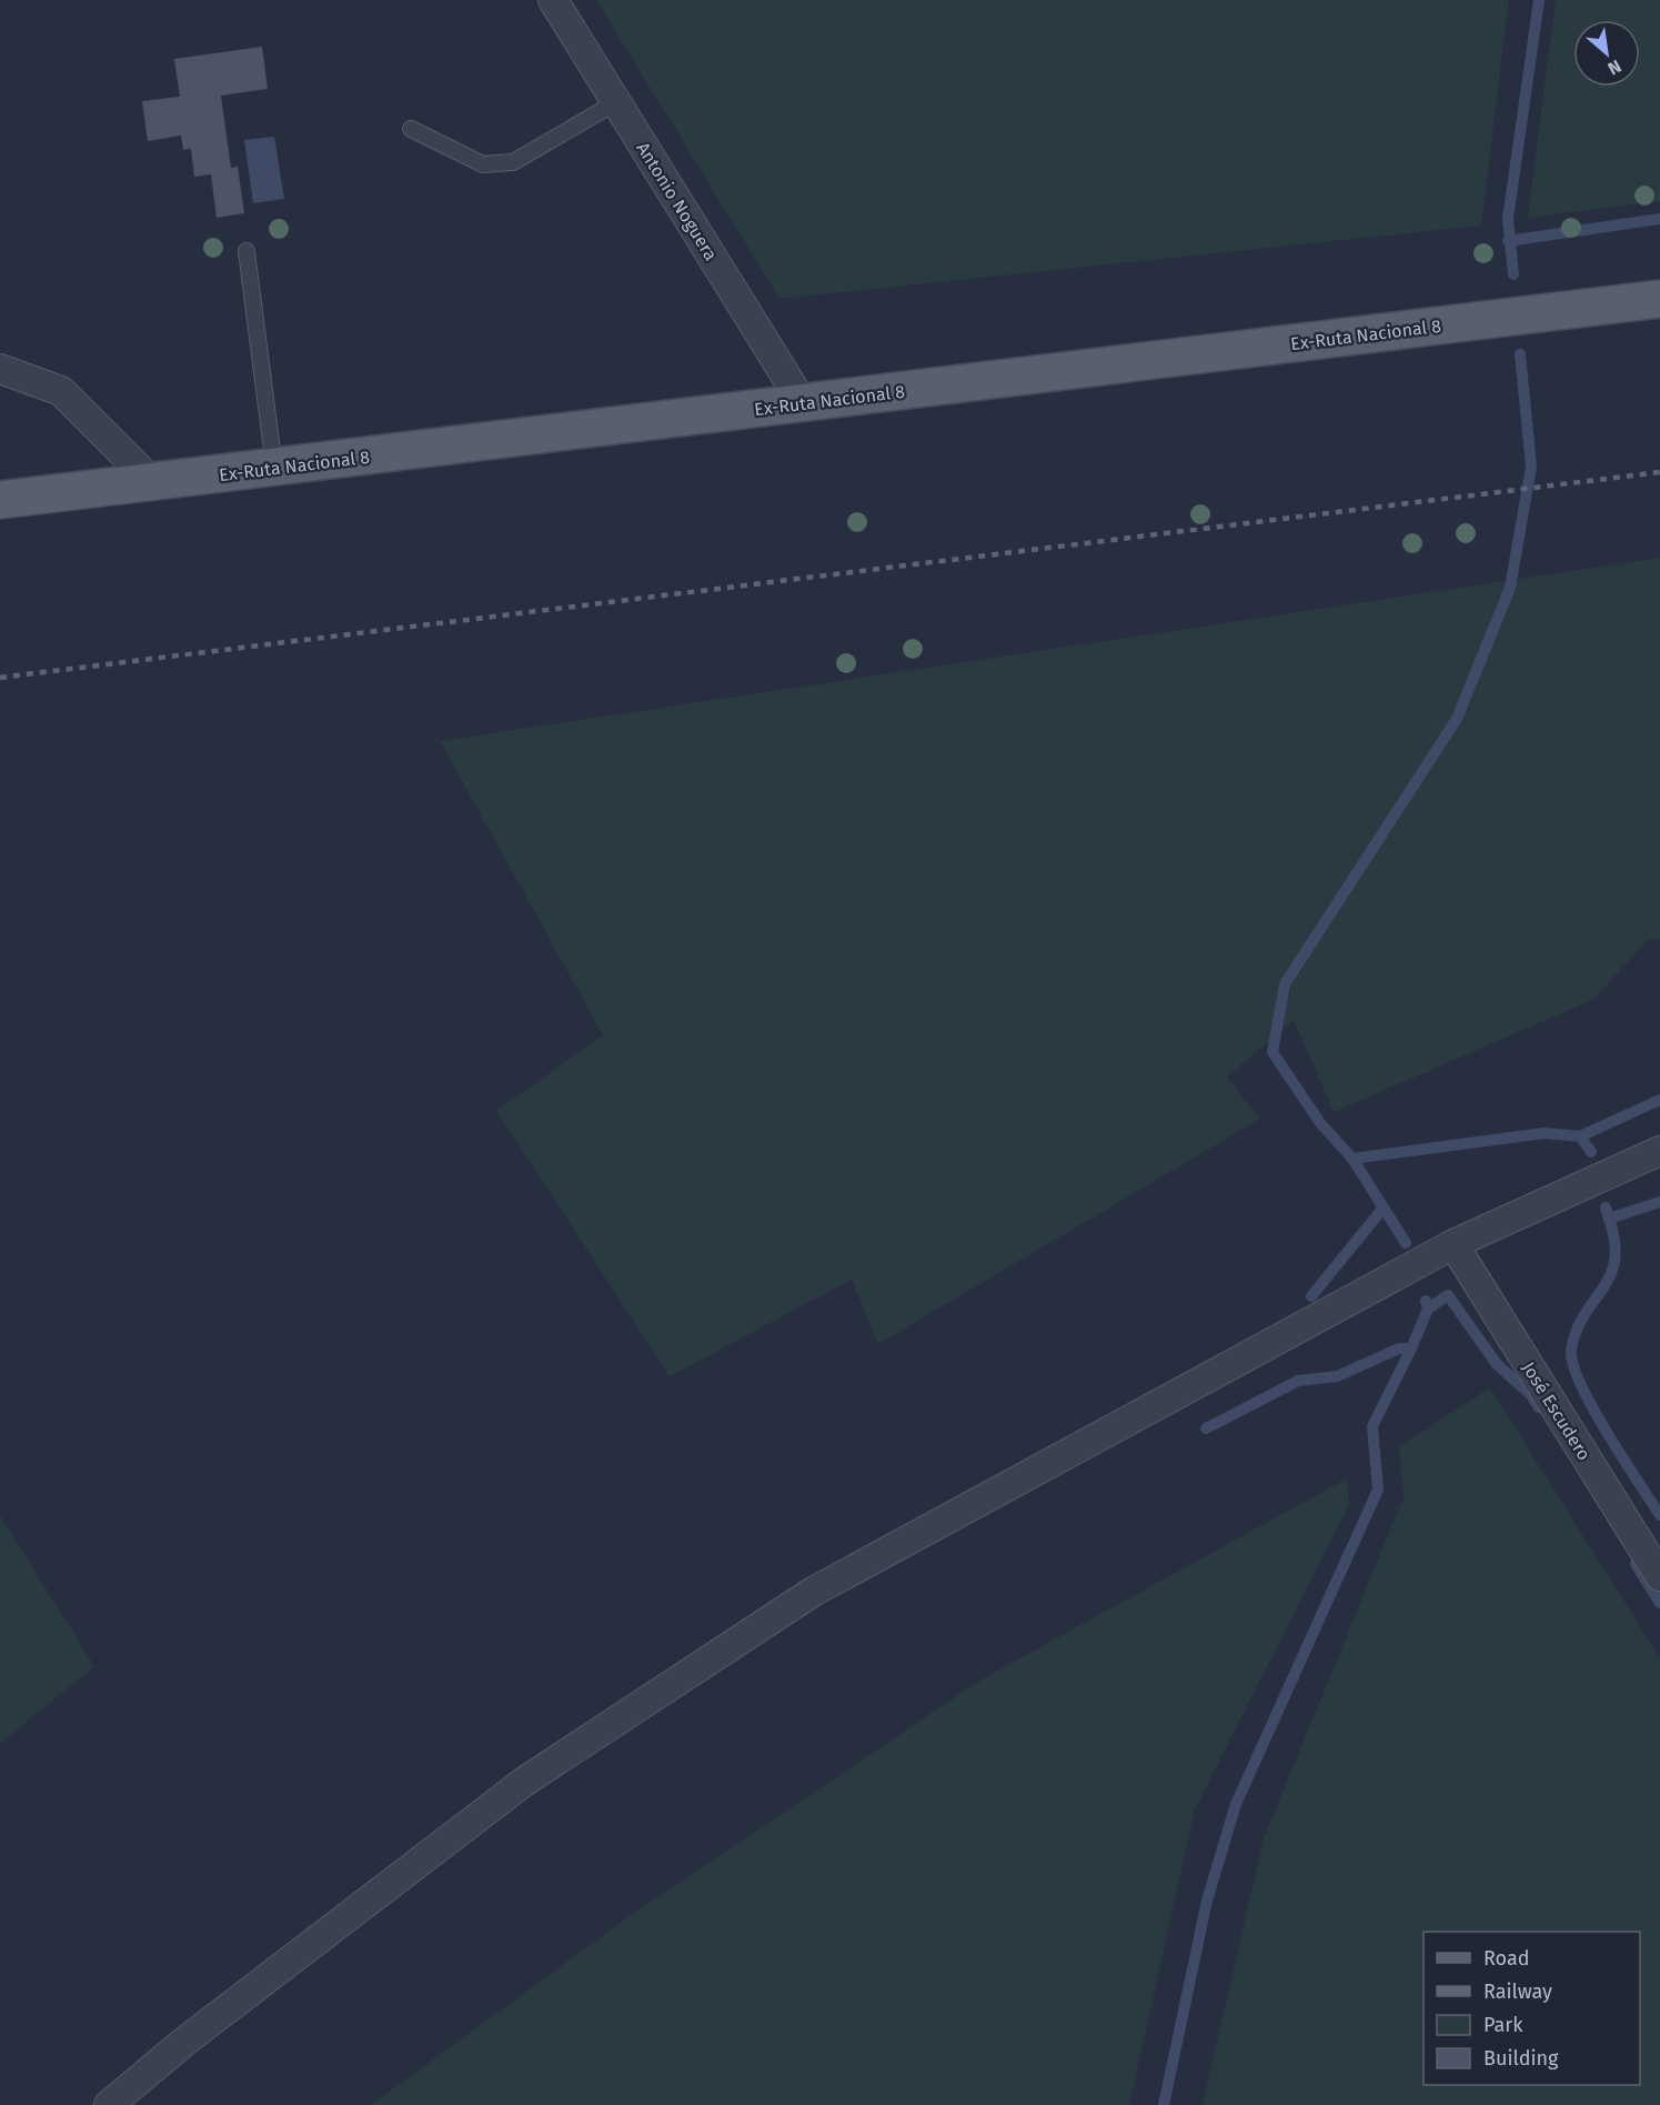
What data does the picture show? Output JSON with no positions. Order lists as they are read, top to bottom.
{
  "streets": {
    "main road": ["Ex-Ruta Nacional 8"],
    "street": ["Antonio Noguera", "José Escudero"]
  },
  "crossings": [
    ["Antonio Noguera", "Ex-Ruta Nacional 8"]
  ],
  "legend": [
    "Road",
    "Railway",
    "Park",
    "Building"
  ],
  "north": "bottom right"
}
